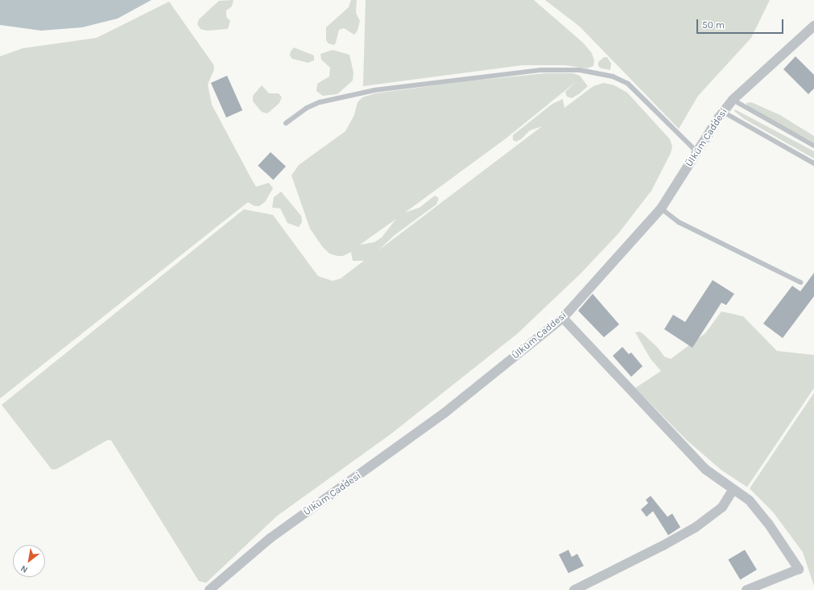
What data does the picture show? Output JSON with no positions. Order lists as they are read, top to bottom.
{
  "streets": {
    "street": ["Ülküm Caddesi"]
  },
  "scale_bar": "50 m",
  "north": "bottom left"
}
